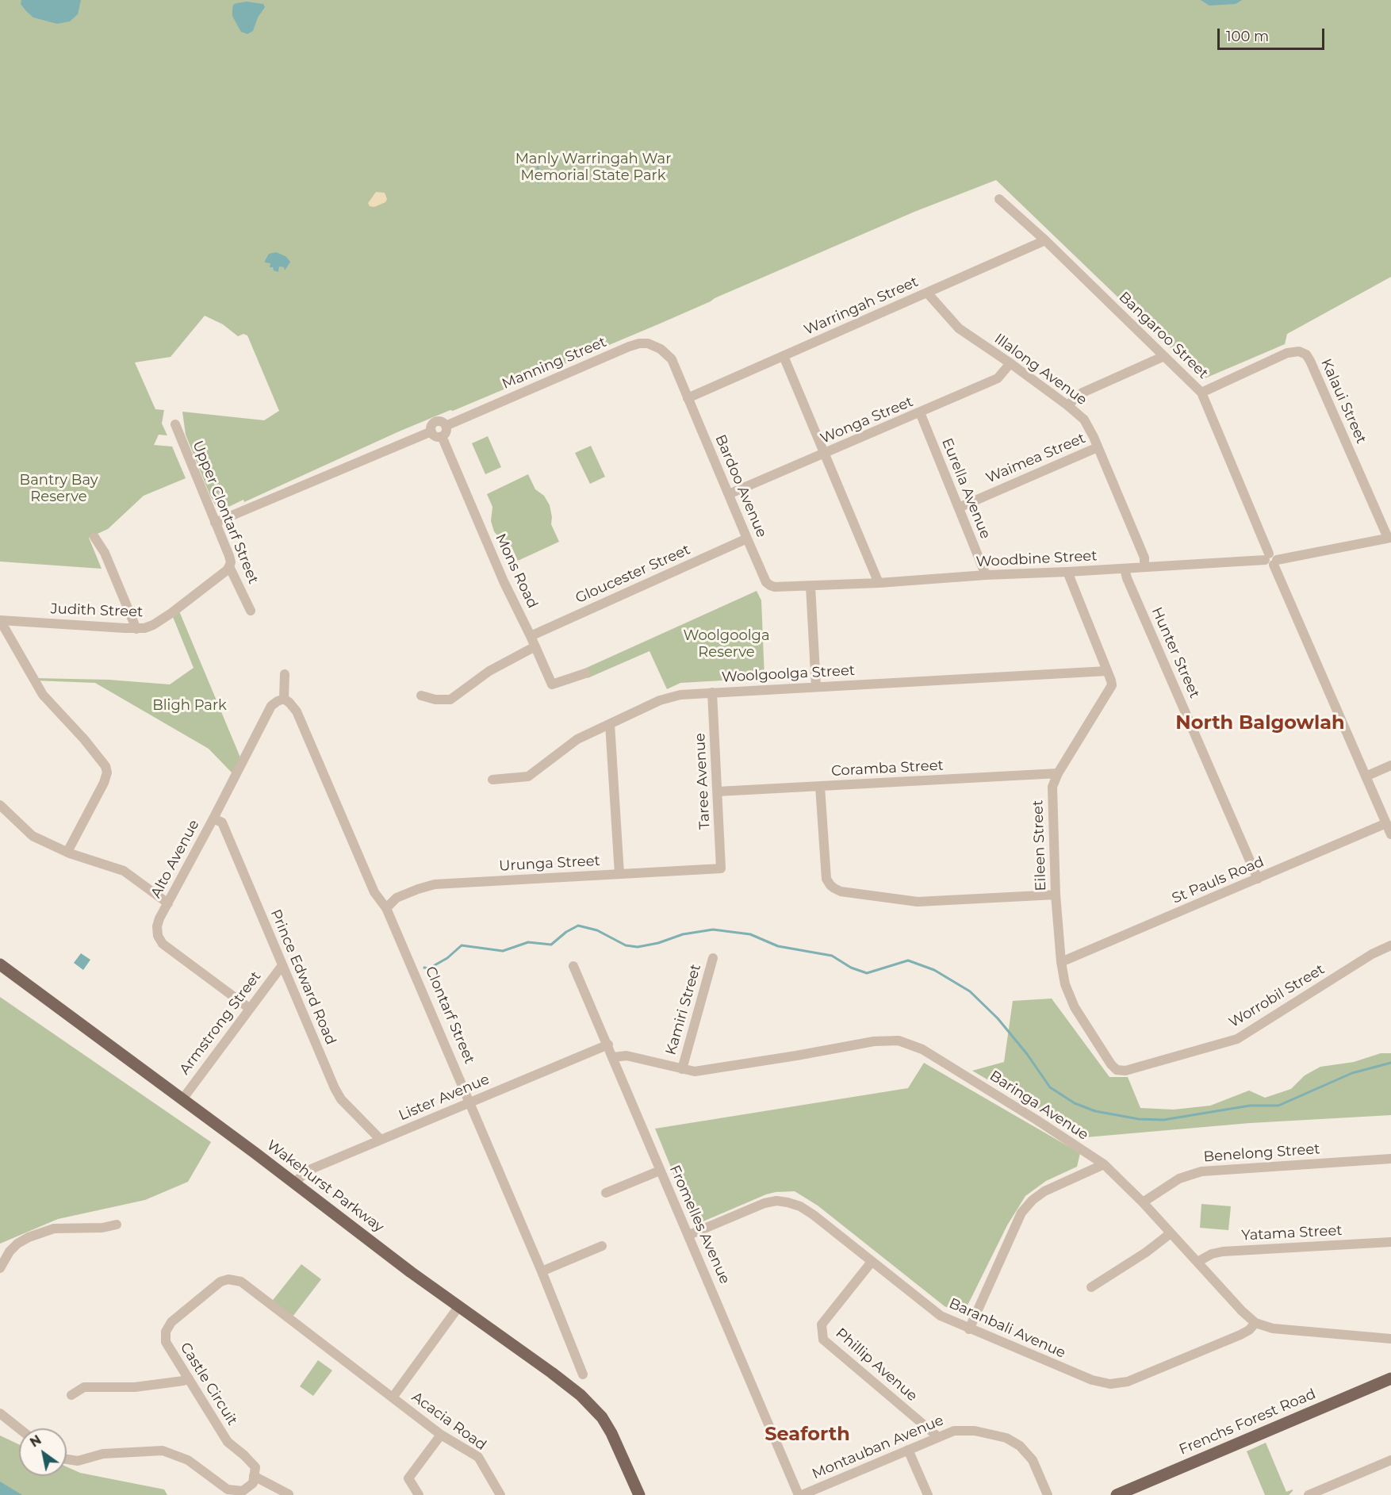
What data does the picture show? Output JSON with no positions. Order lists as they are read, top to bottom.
{
  "streets": {
    "main road": ["Wakehurst Parkway", "Frenchs Forest Road"],
    "street": [
      "Warringah Street",
      "Bangaroo Street",
      "Manning Street",
      "Illalong Avenue",
      "Kalaui Street",
      "Wonga Street",
      "Waimea Street",
      "Bardoo Avenue",
      "Eurella Avenue",
      "Upper Clontarf Street",
      "Woodbine Street",
      "Mons Road",
      "Gloucester Street",
      "Judith Street",
      "Hunter Street",
      "Woolgoolga Street",
      "Coramba Street",
      "Taree Avenue",
      "Eileen Street",
      "Alto Avenue",
      "Urunga Street",
      "St Pauls Road",
      "Prince Edward Road",
      "Worrobil Street",
      "Kamiri Street",
      "Clontarf Street",
      "Armstrong Street",
      "Lister Avenue",
      "Baringa Avenue",
      "Benelong Street",
      "Fromelles Avenue",
      "Yatama Street",
      "Baranbali Avenue",
      "Phillip Avenue",
      "Castle Circuit",
      "Acacia Road",
      "Montauban Avenue"
    ]
  },
  "crossings": [
    ["Warringah Street", "Bangaroo Street"],
    ["Warringah Street", "Illalong Avenue"],
    ["Warringah Street", "Bardoo Avenue"],
    ["Bangaroo Street", "Kalaui Street"],
    ["Bangaroo Street", "Woodbine Street"],
    ["Manning Street", "Bardoo Avenue"],
    ["Manning Street", "Mons Road"],
    ["Illalong Avenue", "Wonga Street"],
    ["Illalong Avenue", "Waimea Street"],
    ["Illalong Avenue", "Woodbine Street"],
    ["Wonga Street", "Bardoo Avenue"],
    ["Wonga Street", "Eurella Avenue"],
    ["Waimea Street", "Eurella Avenue"],
    ["Bardoo Avenue", "Woodbine Street"],
    ["Bardoo Avenue", "Gloucester Street"],
    ["Eurella Avenue", "Woodbine Street"],
    ["Upper Clontarf Street", "Judith Street"],
    ["Woodbine Street", "Hunter Street"],
    ["Woodbine Street", "Eileen Street"],
    ["Mons Road", "Gloucester Street"],
    ["Hunter Street", "St Pauls Road"],
    ["Woolgoolga Street", "Taree Avenue"],
    ["Woolgoolga Street", "Eileen Street"],
    ["Coramba Street", "Taree Avenue"],
    ["Coramba Street", "Eileen Street"],
    ["Taree Avenue", "Urunga Street"],
    ["Eileen Street", "St Pauls Road"],
    ["Eileen Street", "Worrobil Street"],
    ["Alto Avenue", "Prince Edward Road"],
    ["Alto Avenue", "Clontarf Street"],
    ["Alto Avenue", "Armstrong Street"],
    ["Urunga Street", "Clontarf Street"],
    ["Prince Edward Road", "Armstrong Street"],
    ["Prince Edward Road", "Lister Avenue"],
    ["Kamiri Street", "Baringa Avenue"],
    ["Clontarf Street", "Lister Avenue"],
    ["Armstrong Street", "Wakehurst Parkway"],
    ["Lister Avenue", "Wakehurst Parkway"],
    ["Lister Avenue", "Fromelles Avenue"],
    ["Baringa Avenue", "Benelong Street"],
    ["Baringa Avenue", "Fromelles Avenue"],
    ["Baringa Avenue", "Yatama Street"],
    ["Baringa Avenue", "Baranbali Avenue"],
    ["Fromelles Avenue", "Baranbali Avenue"],
    ["Fromelles Avenue", "Montauban Avenue"],
    ["Baranbali Avenue", "Phillip Avenue"],
    ["Phillip Avenue", "Montauban Avenue"],
    ["Castle Circuit", "Acacia Road"]
  ],
  "districts": ["North Balgowlah", "Seaforth"],
  "parks": [
    "Manly Warringah War Memorial State Park",
    "Bantry Bay Reserve",
    "Woolgoolga Reserve",
    "Bligh Park"
  ],
  "scale_bar": "100 m",
  "north": "top left"
}
